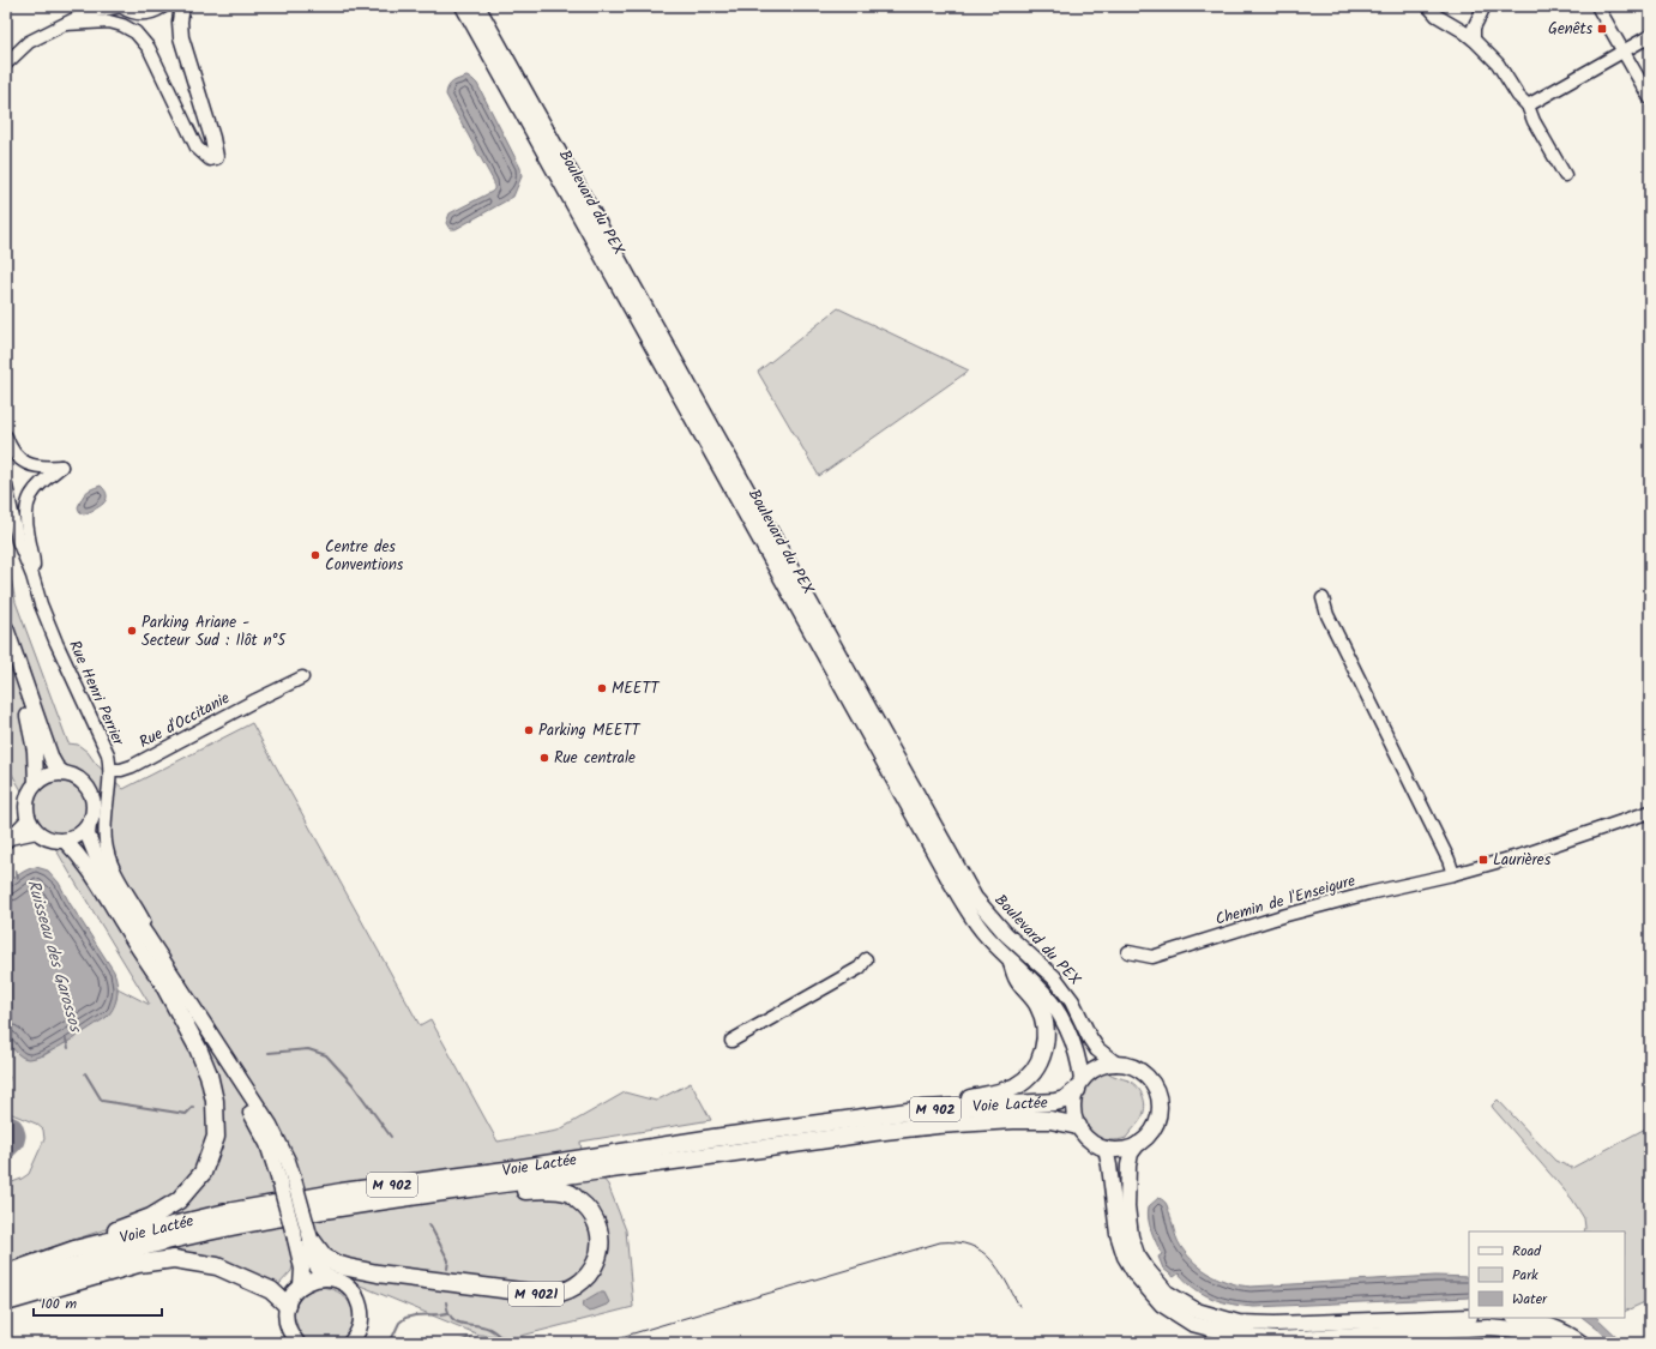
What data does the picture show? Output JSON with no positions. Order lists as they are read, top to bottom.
{
  "streets": {
    "highway": ["Voie Lactée", "M 902", "M 902l"],
    "main road": ["Boulevard du PEX"],
    "street": ["Rue Henri Perrier", "Rue d'Occitanie", "Chemin de l'Enseigure"]
  },
  "crossings": [
    ["Boulevard du PEX", "Voie Lactée"],
    ["Rue Henri Perrier", "Rue d'Occitanie"],
    ["Voie Lactée", "M 902l"]
  ],
  "water": ["Ruisseau des Garossos"],
  "places": {
    "transit": ["Genêts", "Laurières"],
    "other": [
      "Centre des Conventions",
      "Parking Ariane - Secteur Sud : Ilôt n°5",
      "MEETT",
      "Parking MEETT",
      "Rue centrale"
    ]
  },
  "legend": ["Road", "Park", "Water"],
  "scale_bar": "100 m"
}
